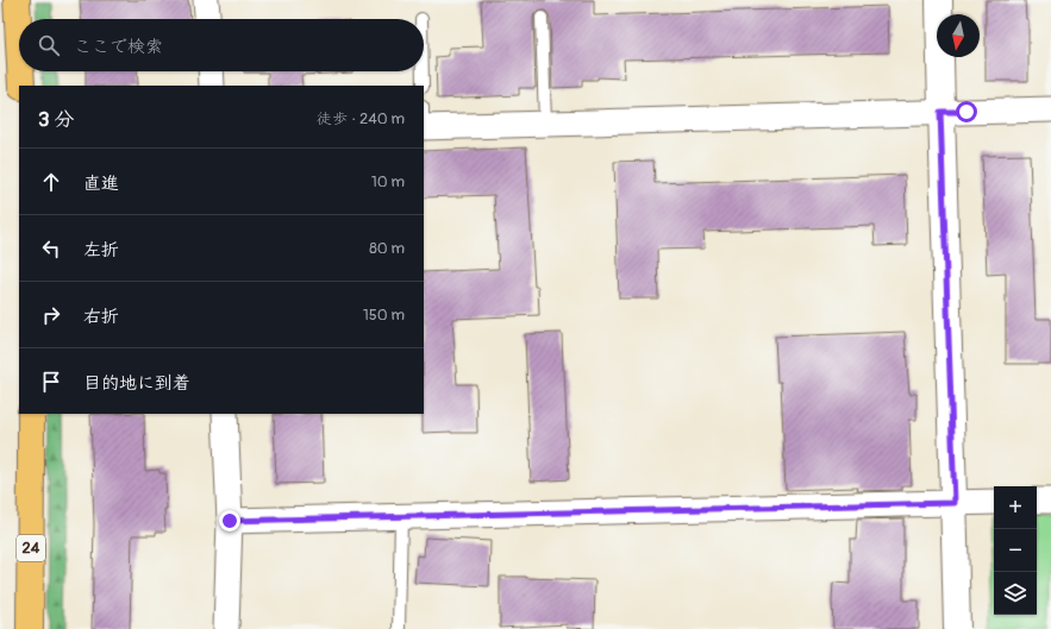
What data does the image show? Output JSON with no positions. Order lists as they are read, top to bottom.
{
  "streets": {
    "main road": ["24"]
  },
  "north": "bottom",
  "page": {
    "search": "ここで検索",
    "heading": ["3 分", "徒歩 · 240 m"],
    "list": [
      ["直進", "10 m"],
      ["左折", "80 m"],
      ["右折", "150 m"],
      "目的地に到着"
    ],
    "map_buttons": ["+", "−"]
  }
}
